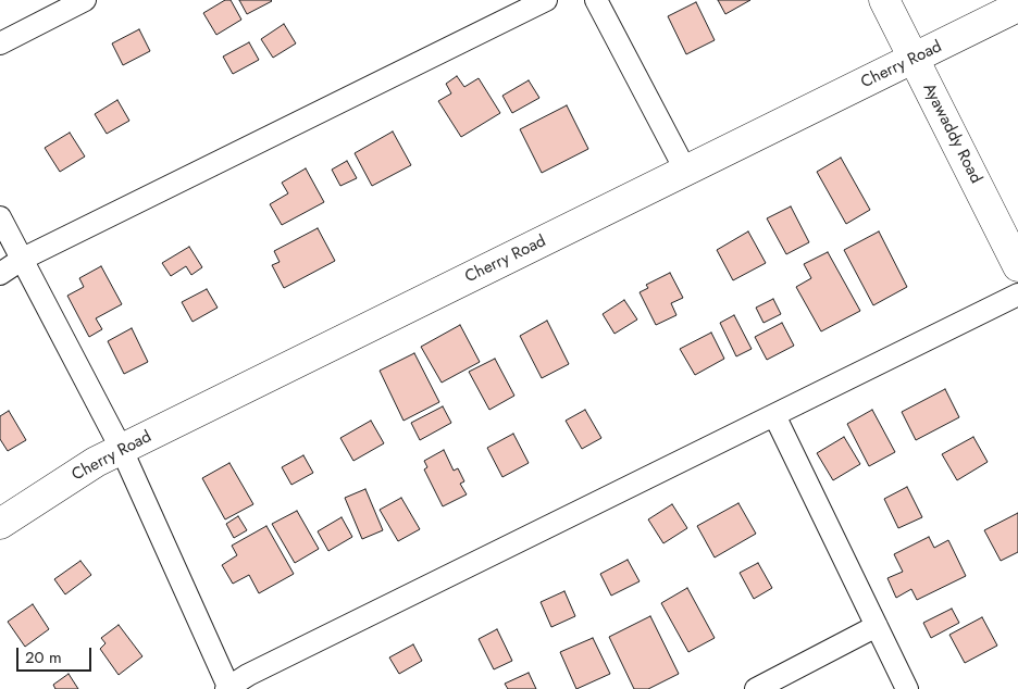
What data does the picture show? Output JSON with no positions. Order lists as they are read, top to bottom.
{
  "streets": {
    "street": ["Cherry Road", "Ayawaddy Road"]
  },
  "crossings": [
    ["Cherry Road", "Ayawaddy Road"]
  ],
  "scale_bar": "20 m"
}
